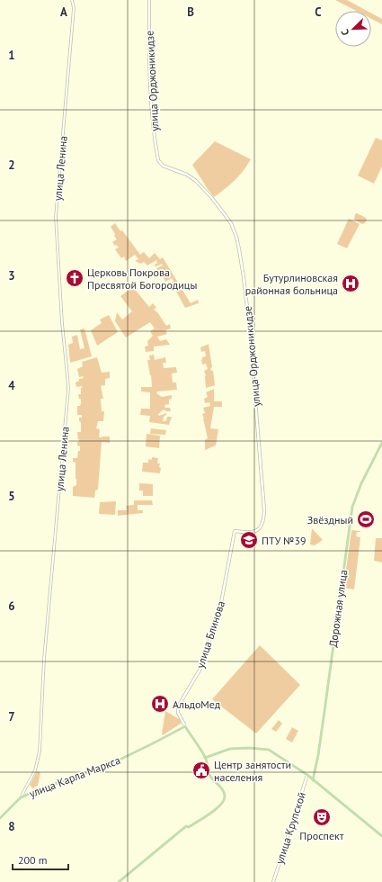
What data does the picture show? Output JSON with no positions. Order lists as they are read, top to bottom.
{
  "streets": {
    "main road": [
      "улица Орджоникидзе",
      "улица Ленина",
      "Дорожная улица",
      "улица Блинова",
      "улица Карла Маркса",
      "улица Крупской"
    ]
  },
  "crossings": [
    ["улица Орджоникидзе", "улица Блинова"],
    ["улица Ленина", "улица Карла Маркса"],
    ["улица Блинова", "улица Карла Маркса"]
  ],
  "places": {
    "church": ["Церковь Покрова Пресвятой Богородицы"],
    "hospital": ["Бутурлиновская районная больница", "АльдоМед"],
    "sports": ["Звёздный"],
    "school or university": ["ПТУ №39"],
    "public building": ["Центр занятости населения"],
    "theatre": ["Проспект"]
  },
  "scale_bar": "200 m",
  "north": "bottom left",
  "grid": {
    "columns": ["A", "B", "C"],
    "rows": [
      "1",
      "2",
      "3",
      "4",
      "5",
      "6",
      "7",
      "8"
    ]
  }
}
